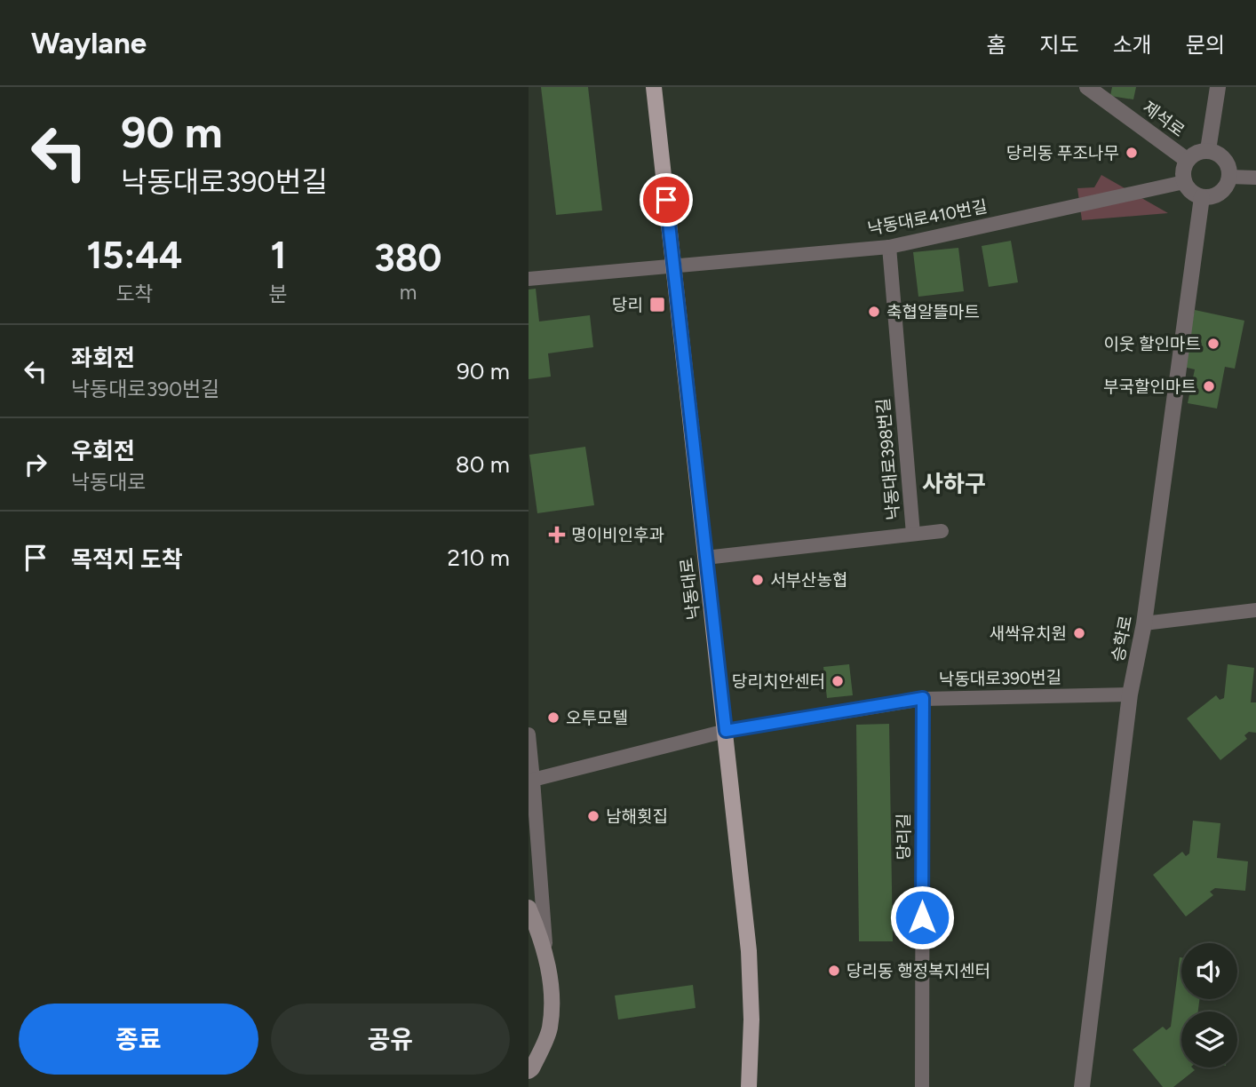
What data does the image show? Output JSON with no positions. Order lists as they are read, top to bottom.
{
  "streets": {
    "main road": ["낙동대로"],
    "street": [
      "제석로",
      "낙동대로410번길",
      "낙동대로398번길",
      "승학로",
      "낙동대로390번길",
      "당리길"
    ]
  },
  "crossings": [
    ["제석로", "낙동대로410번길"],
    ["제석로", "승학로"],
    ["낙동대로410번길", "낙동대로398번길"],
    ["낙동대로410번길", "낙동대로"],
    ["낙동대로410번길", "승학로"],
    ["낙동대로398번길", "낙동대로"],
    ["낙동대로", "낙동대로390번길"],
    ["승학로", "낙동대로390번길"],
    ["낙동대로390번길", "당리길"]
  ],
  "districts": ["사하구"],
  "places": {
    "other": [
      "당리동 푸조나무",
      "축협알뜰마트",
      "이웃 할인마트",
      "부국할인마트",
      "서부산농협",
      "새싹유치원",
      "당리치안센터",
      "오투모텔",
      "남해횟집",
      "당리동 행정복지센터"
    ],
    "transit": ["당리"],
    "health": ["명이비인후과"]
  },
  "page": {
    "header": "Waylane",
    "nav": [
      "홈",
      "지도",
      "소개",
      "문의"
    ],
    "turn": ["90 m", "낙동대로390번길"],
    "eta": [
      "15:44",
      "도착",
      "1",
      "분",
      "380",
      "m"
    ],
    "list": [
      {
        "name": "좌회전",
        "note": "낙동대로390번길",
        "value": "90 m"
      },
      {
        "name": "우회전",
        "note": "낙동대로",
        "value": "80 m"
      },
      {
        "name": "목적지 도착",
        "value": "210 m"
      }
    ],
    "buttons": ["종료", "공유"]
  }
}
